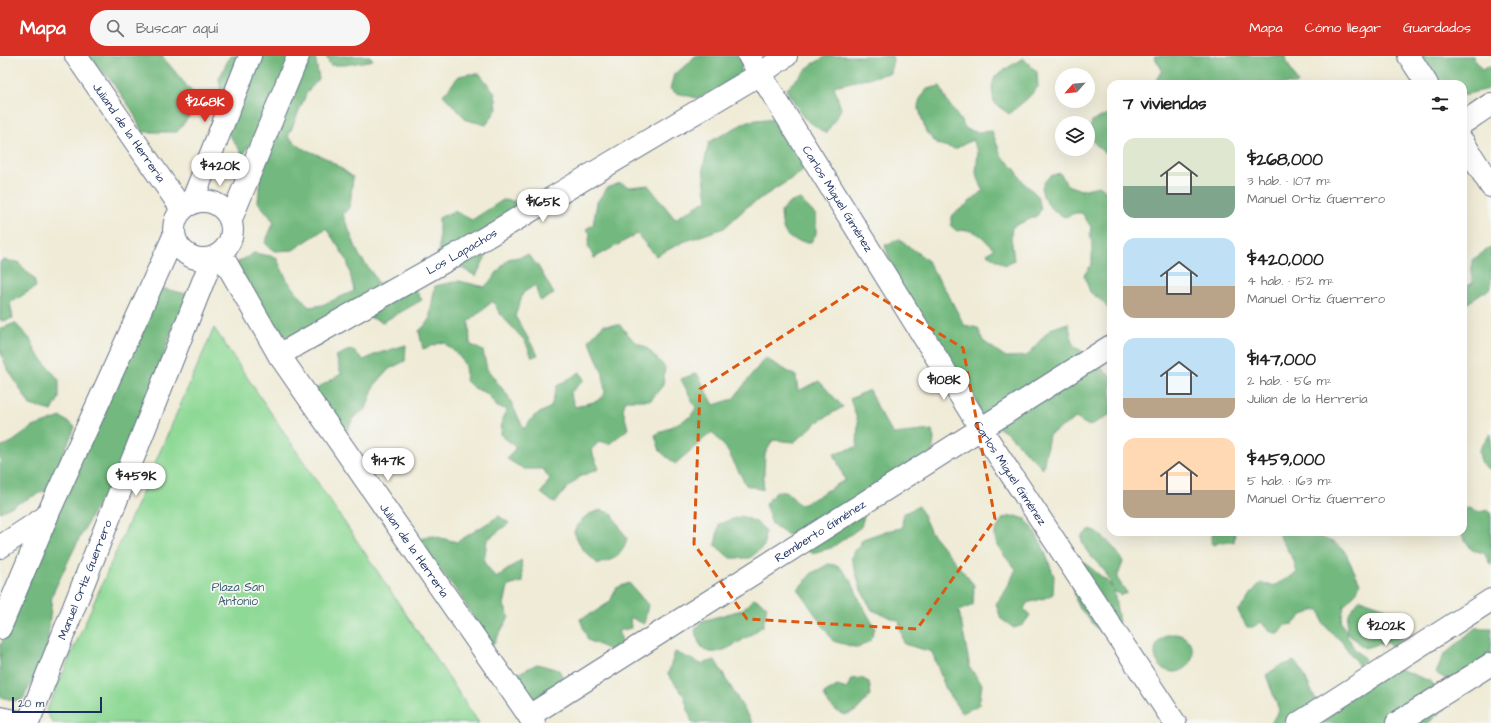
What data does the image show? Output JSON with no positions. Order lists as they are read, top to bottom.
{
  "streets": {
    "street": [
      "Juliand de la Herreria",
      "Carlos Miguel Giménez",
      "Los Lapachos",
      "Remberto Giménez",
      "Julian de la Herrería",
      "Manuel Ortiz Guerrero"
    ]
  },
  "crossings": [
    ["Juliand de la Herreria", "Julian de la Herrería"],
    ["Juliand de la Herreria", "Manuel Ortiz Guerrero"],
    ["Carlos Miguel Giménez", "Los Lapachos"],
    ["Carlos Miguel Giménez", "Remberto Giménez"],
    ["Los Lapachos", "Julian de la Herrería"],
    ["Remberto Giménez", "Julian de la Herrería"],
    ["Julian de la Herrería", "Manuel Ortiz Guerrero"]
  ],
  "parks": ["Plaza San Antonio"],
  "scale_bar": "20 m",
  "north": "bottom left",
  "page": {
    "header": "Mapa",
    "search": "Buscar aquí",
    "nav": ["Mapa", "Cómo llegar", "Guardados"],
    "heading": "7 viviendas",
    "price": [
      "$268K",
      "$420K",
      "$165K",
      "$108K",
      "$147K",
      "$459K",
      "$202K"
    ],
    "list": [
      {
        "name": "$268,000",
        "note": "3 hab. · 107 m² · Manuel Ortiz Guerrero"
      },
      {
        "name": "$420,000",
        "note": "4 hab. · 152 m² · Manuel Ortiz Guerrero"
      },
      {
        "name": "$147,000",
        "note": "2 hab. · 56 m² · Julian de la Herrería"
      },
      {
        "name": "$459,000",
        "note": "5 hab. · 163 m² · Manuel Ortiz Guerrero"
      }
    ],
    "scale": "20 m"
  }
}
